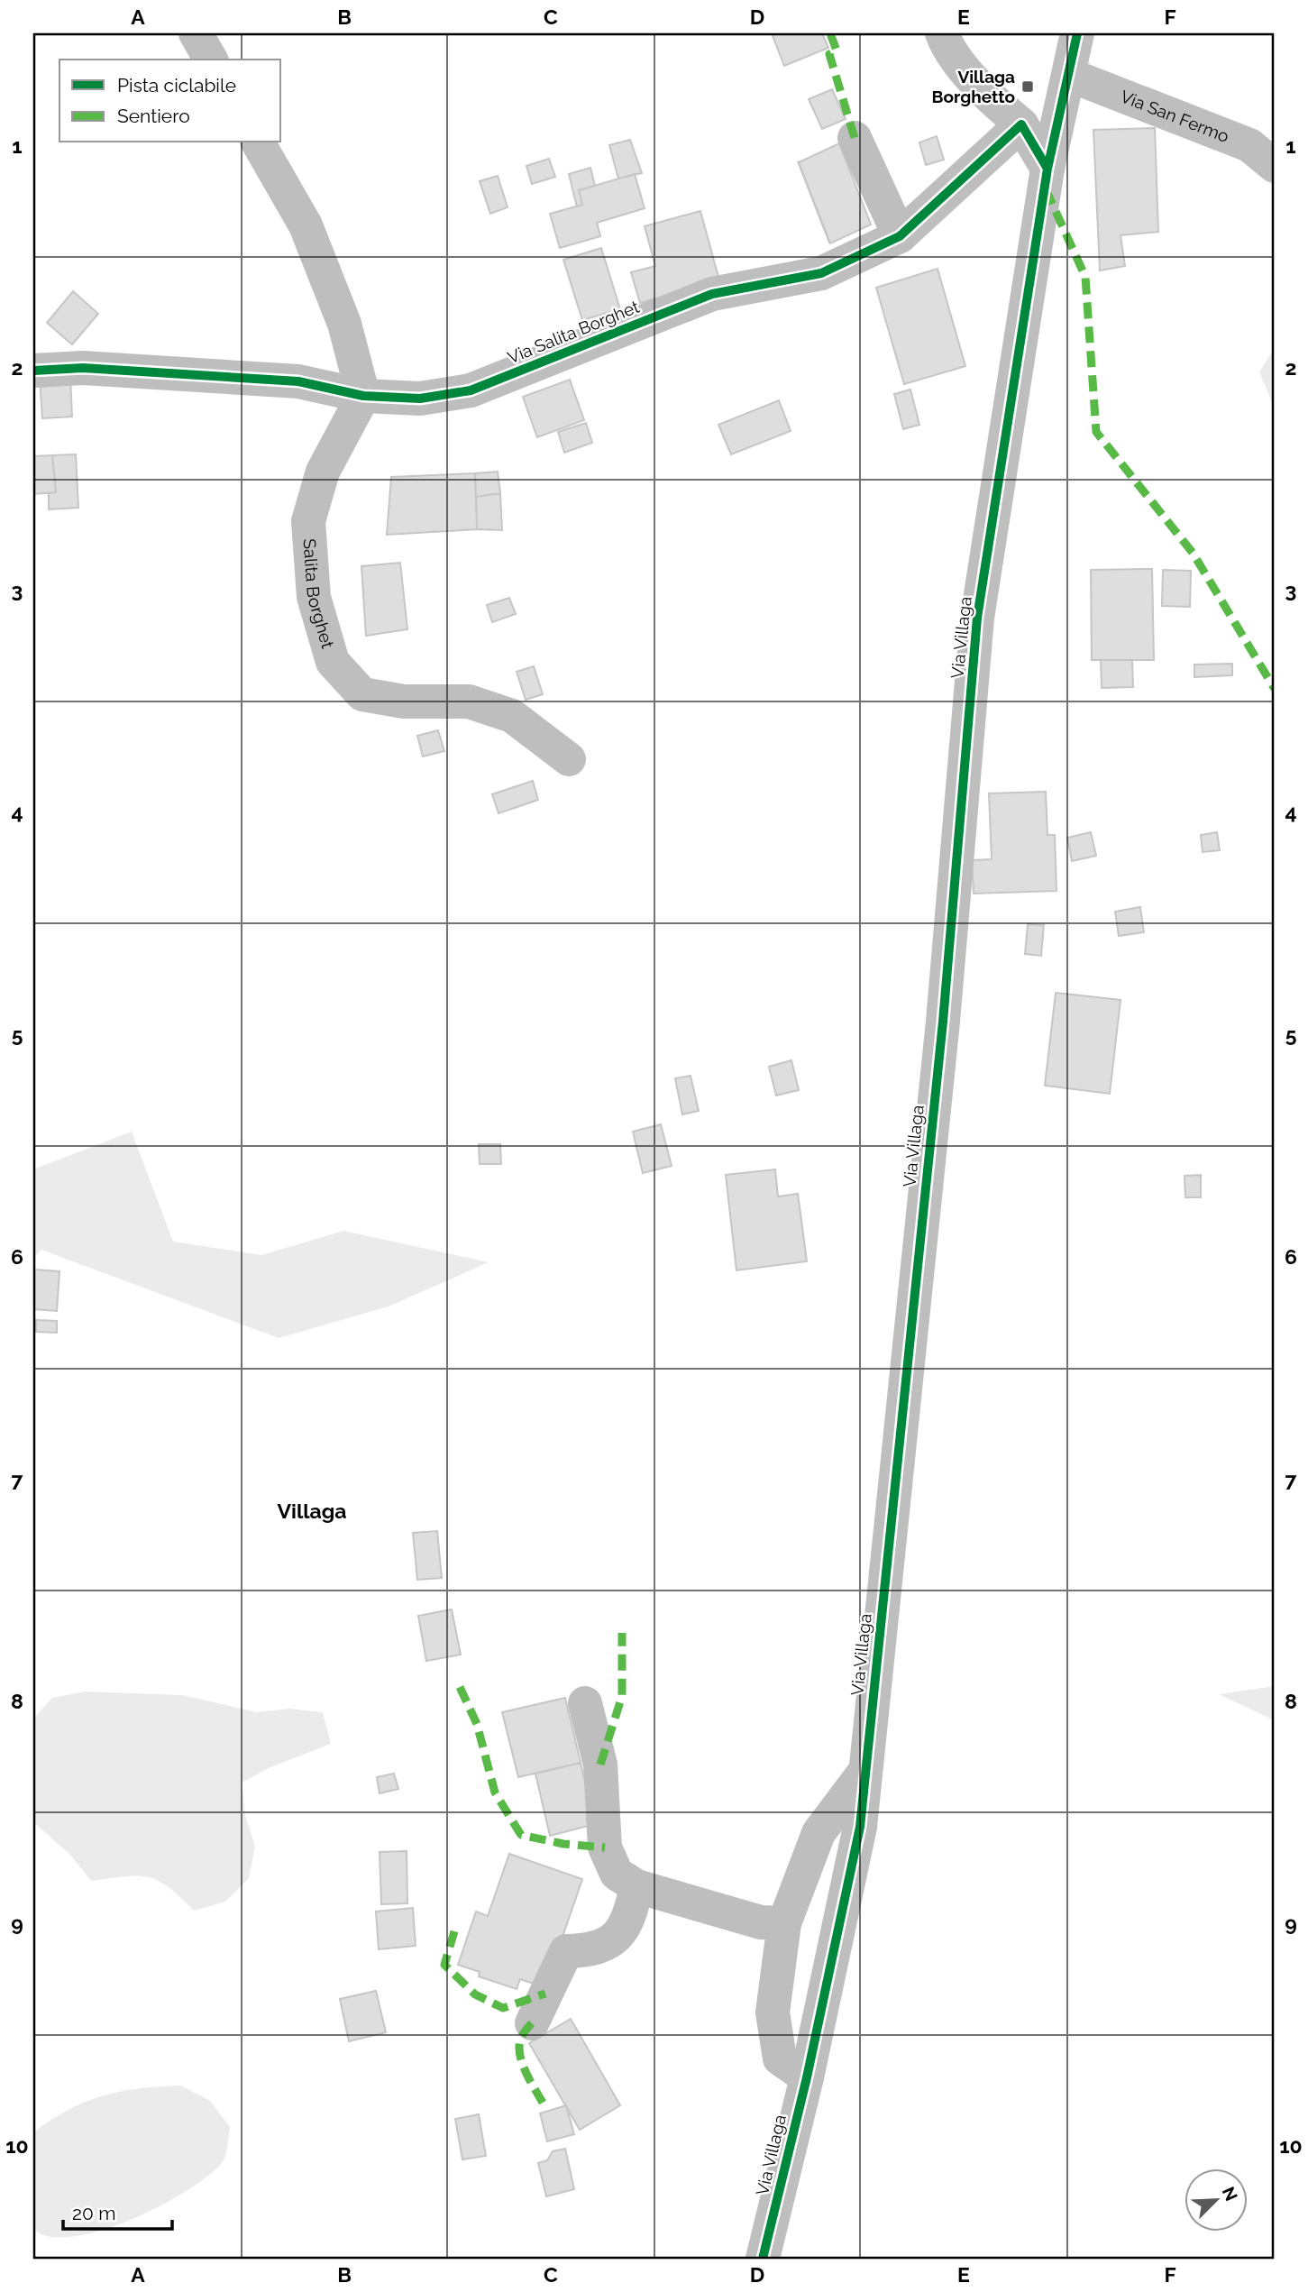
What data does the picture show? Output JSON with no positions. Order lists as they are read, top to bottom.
{
  "streets": {
    "street": [
      "Via San Fermo",
      "Via Salita Borghet",
      "Salita Borghet",
      "Via Villaga"
    ]
  },
  "crossings": [
    ["Via San Fermo", "Via Villaga"],
    ["Via Salita Borghet", "Salita Borghet"]
  ],
  "districts": ["Villaga"],
  "places": {
    "transit": ["Villaga Borghetto"]
  },
  "legend": ["Pista ciclabile", "Sentiero"],
  "scale_bar": "20 m",
  "north": "top right",
  "grid": {
    "columns": [
      "A",
      "B",
      "C",
      "D",
      "E",
      "F"
    ],
    "rows": [
      "1",
      "2",
      "3",
      "4",
      "5",
      "6",
      "7",
      "8",
      "9",
      "10"
    ]
  }
}
